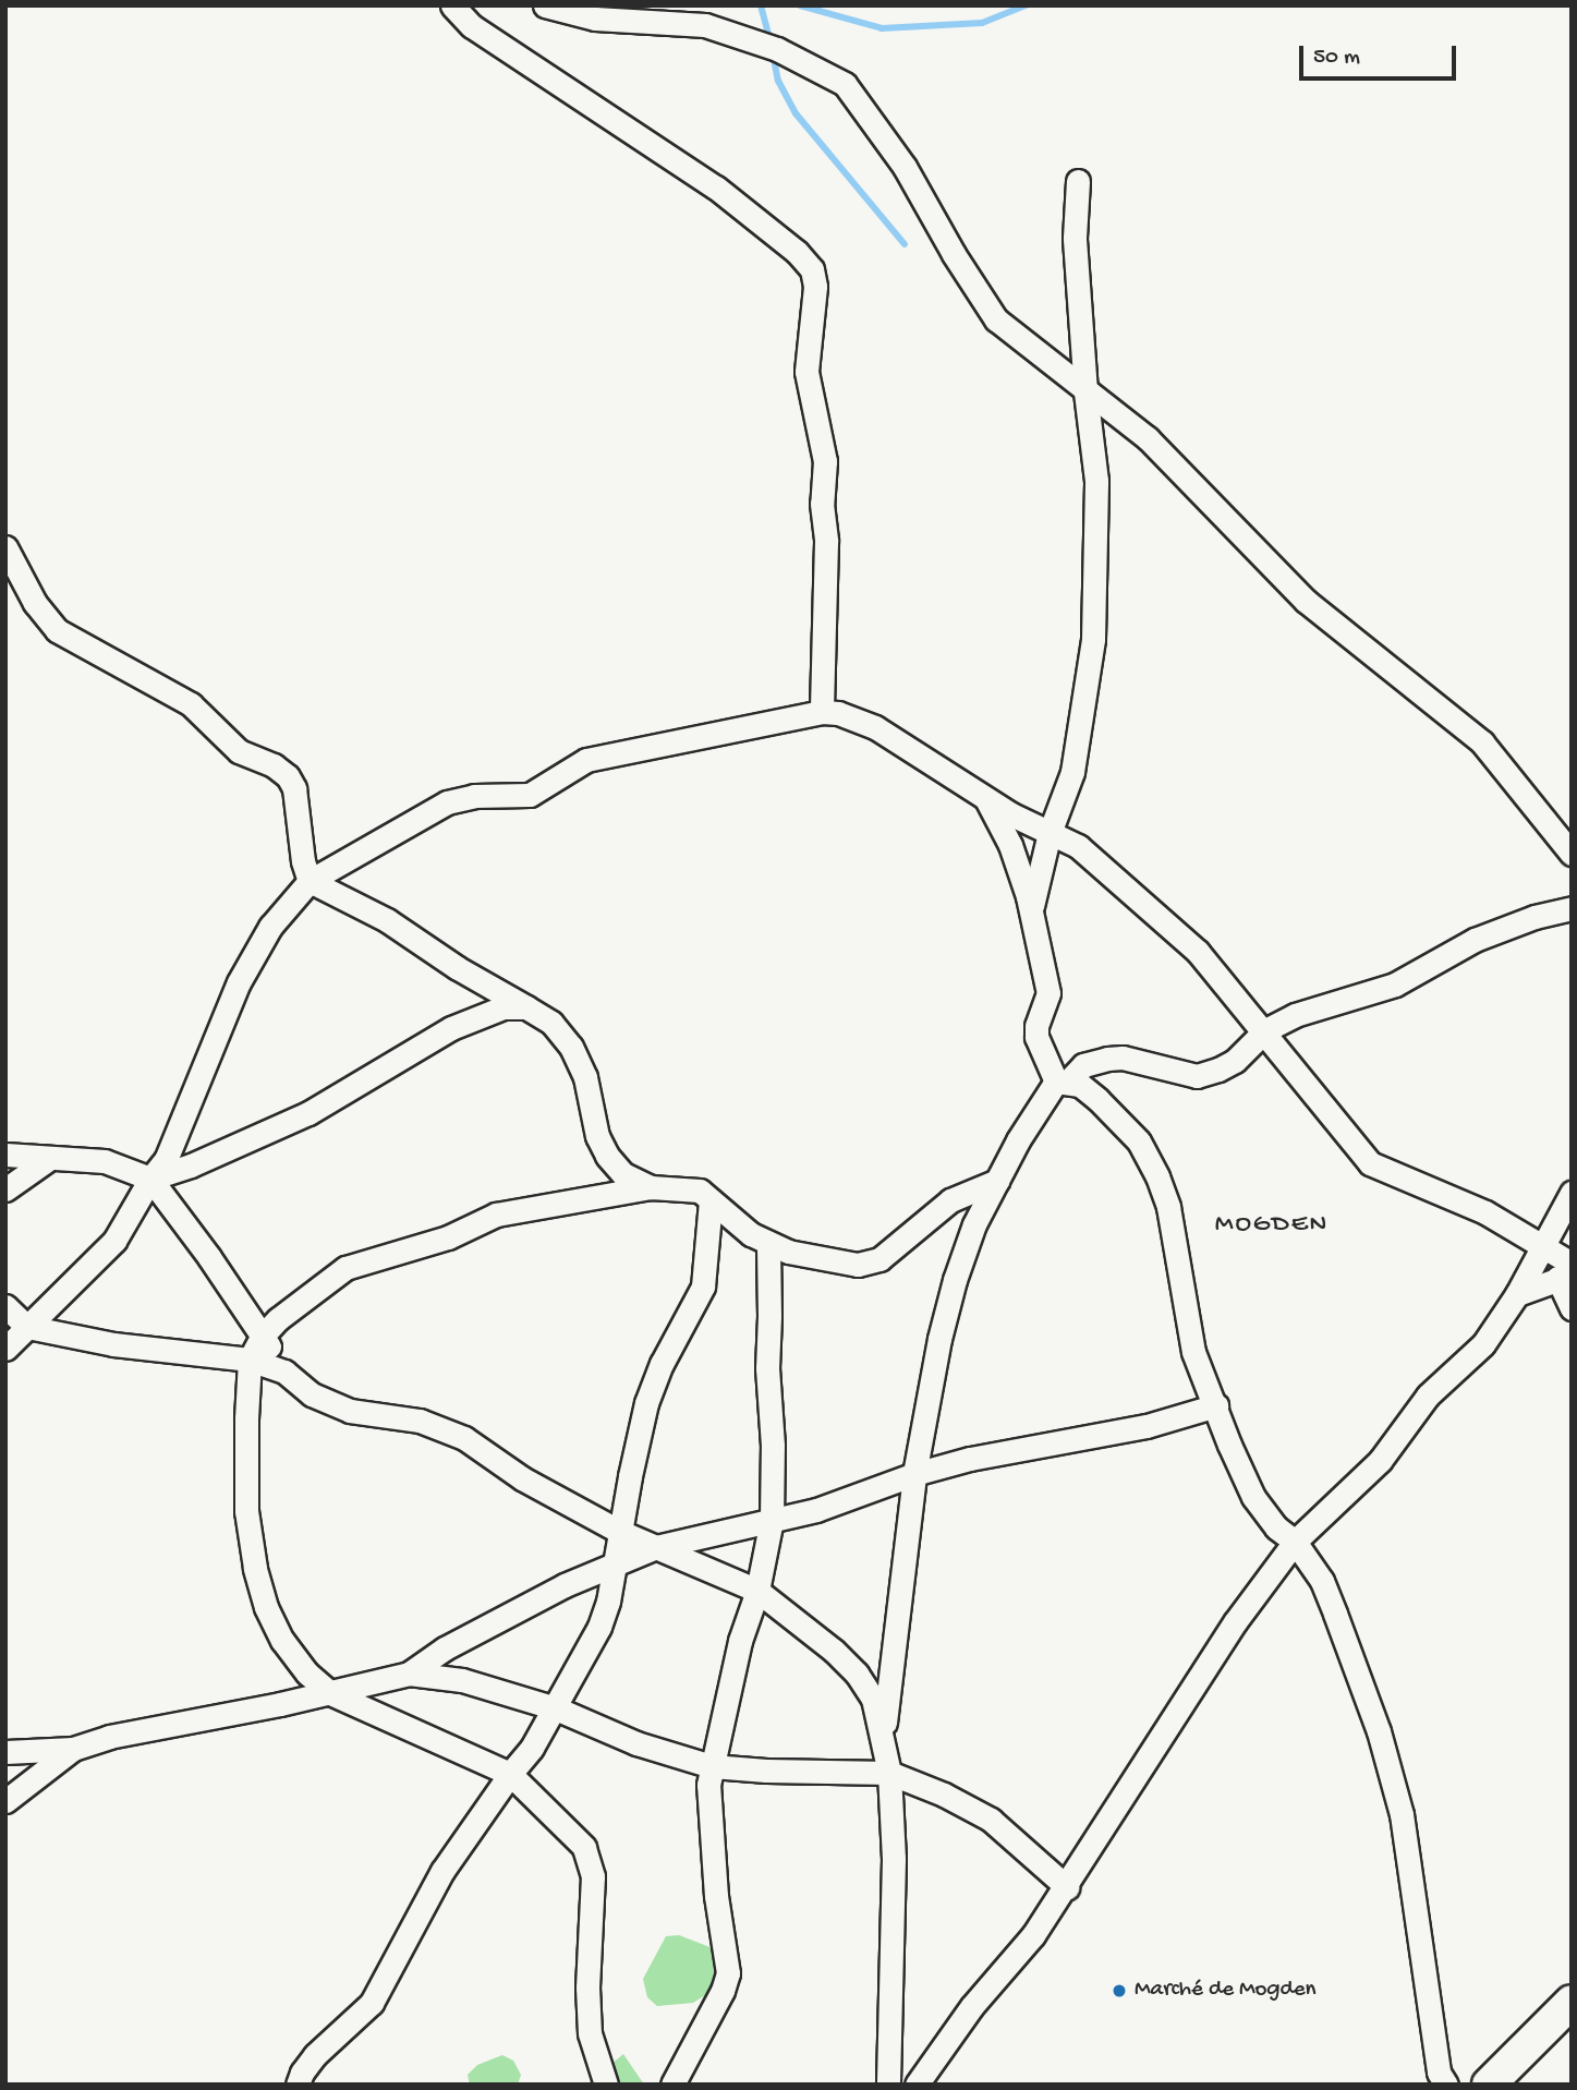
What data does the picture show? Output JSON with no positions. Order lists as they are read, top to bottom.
{
  "districts": ["MOGDEN"],
  "places": ["Marché de Mogden"],
  "scale_bar": "50 m"
}
